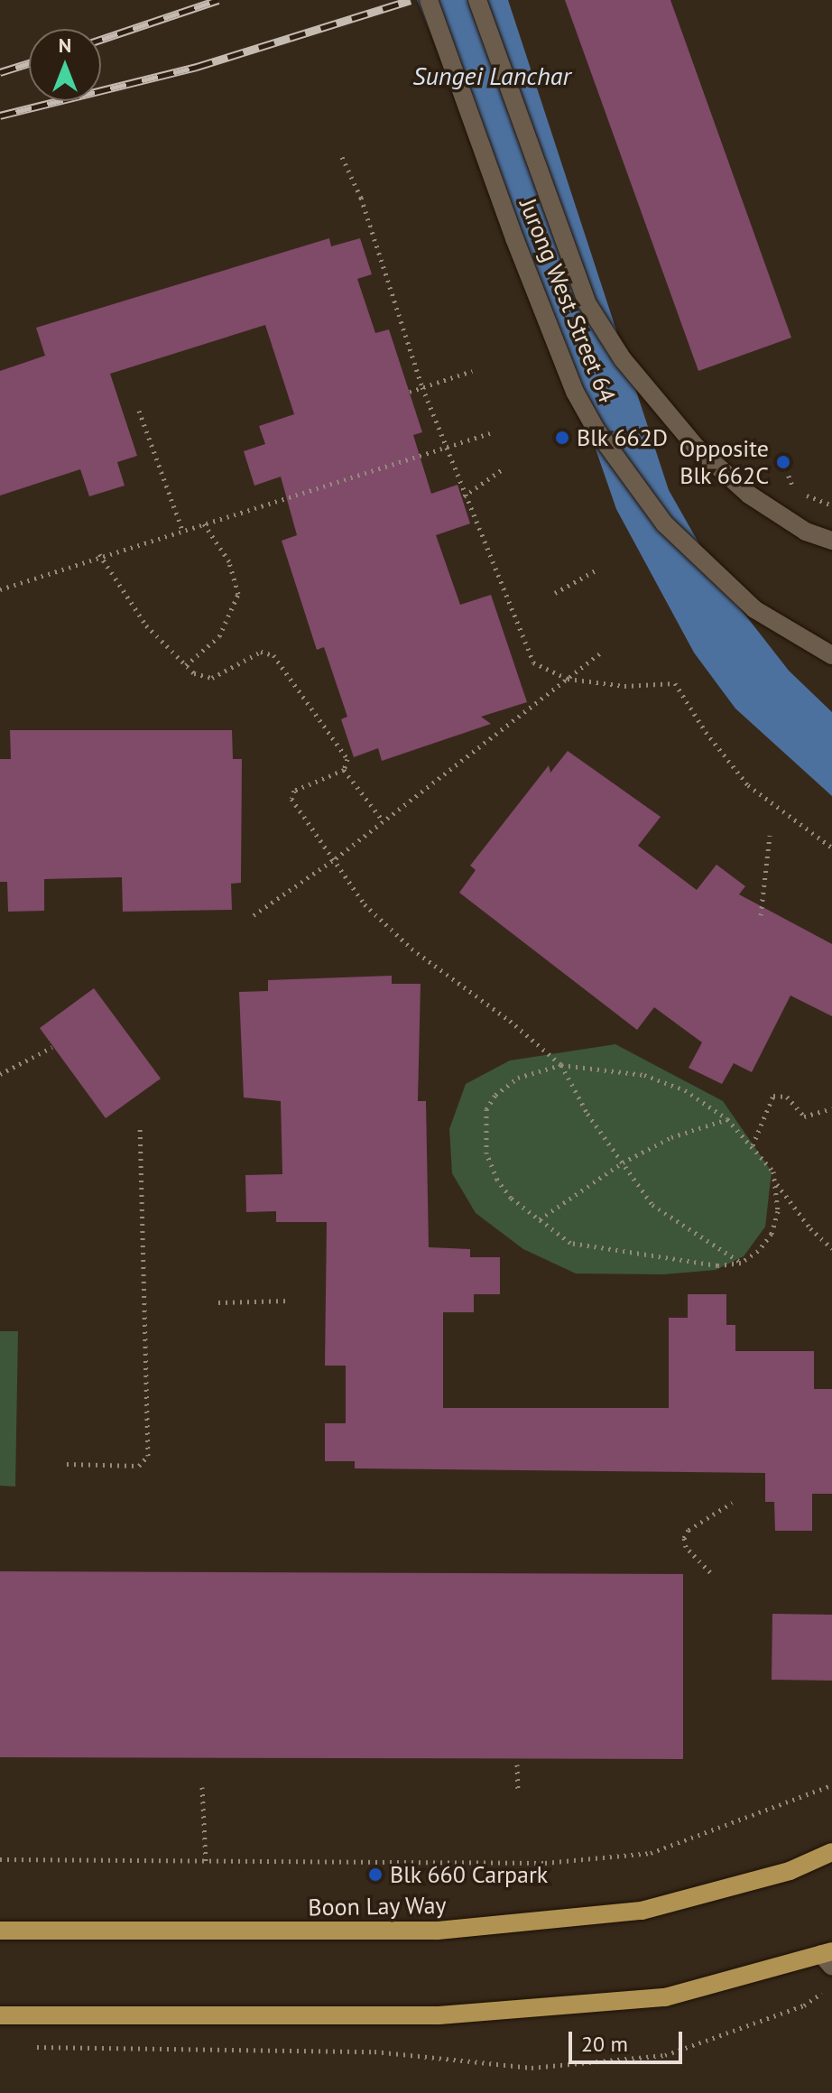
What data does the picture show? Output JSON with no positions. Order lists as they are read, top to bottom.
{
  "streets": {
    "main road": ["Boon Lay Way"],
    "street": ["Jurong West Street 64"]
  },
  "water": ["Sungei Lanchar"],
  "places": ["Blk 662D", "Opposite Blk 662C", "Blk 660 Carpark"],
  "scale_bar": "20 m",
  "north": "top"
}
